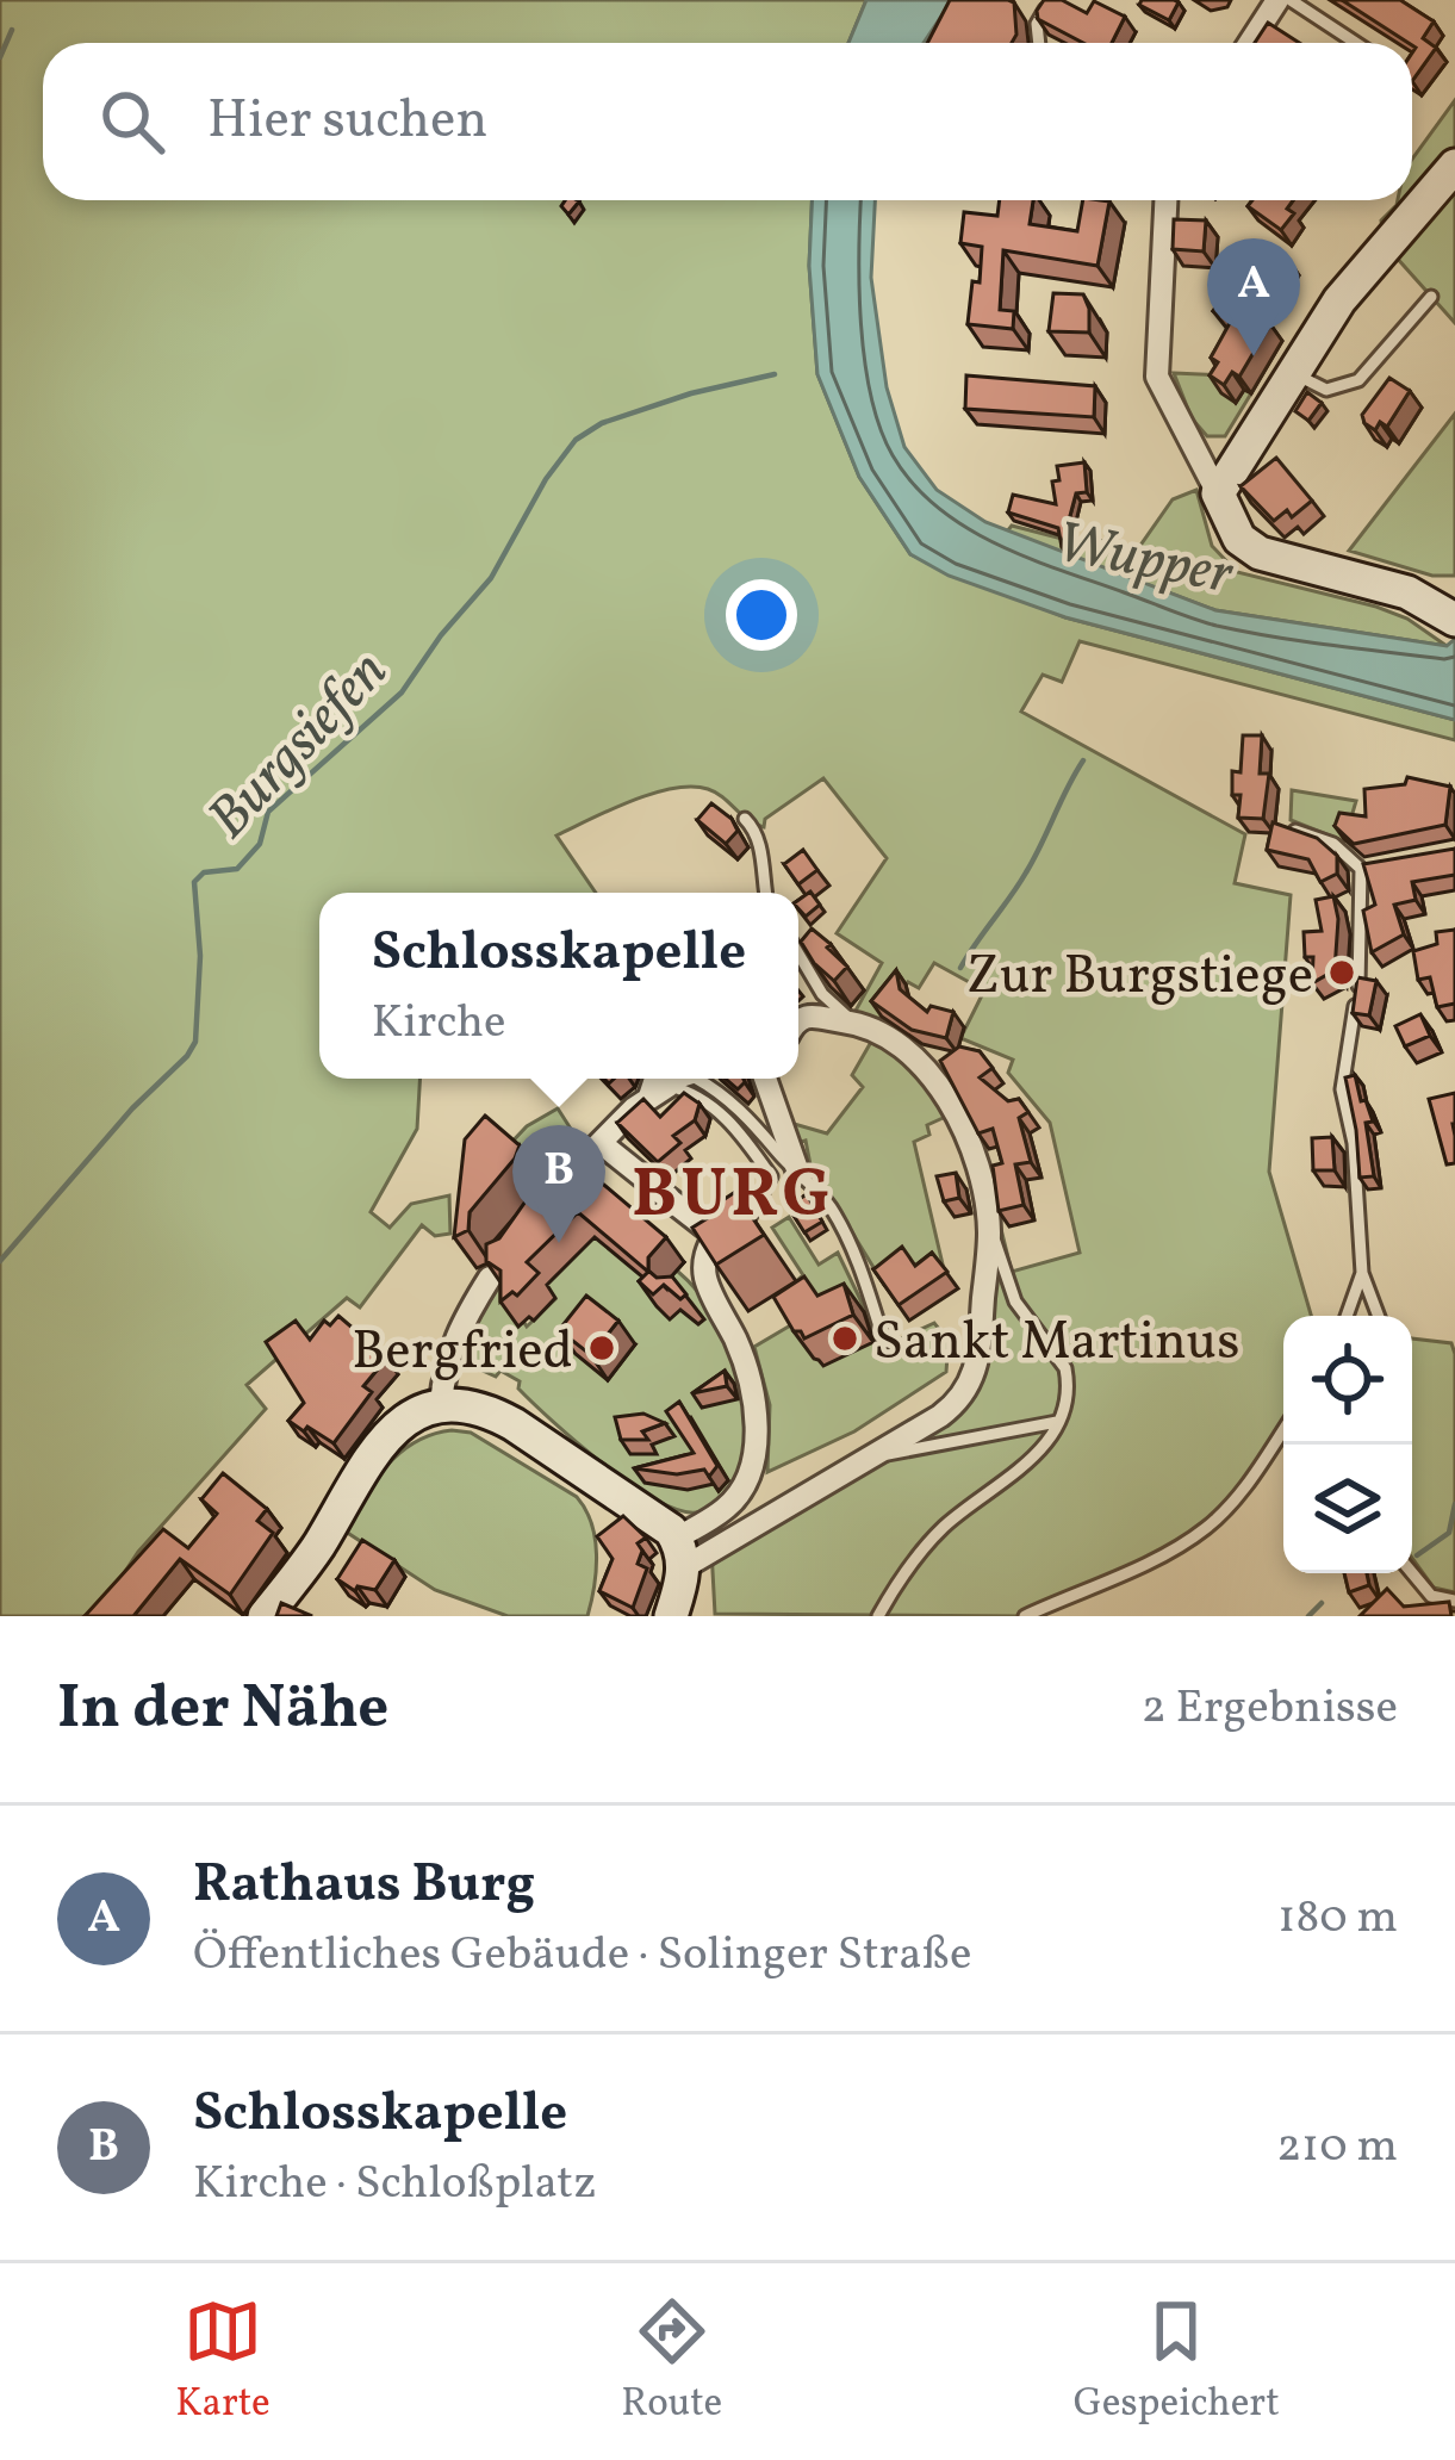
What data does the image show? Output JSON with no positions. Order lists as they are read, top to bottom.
{
  "districts": ["BURG"],
  "water": ["Wupper", "Burgsiefen"],
  "places": ["Zur Burgstiege", "Sankt Martinus", "Bergfried"],
  "page": {
    "search": "Hier suchen",
    "pins": ["A", "B"],
    "popup": ["Schlosskapelle", "Kirche"],
    "heading": ["In der Nähe", "2 Ergebnisse"],
    "list": [
      {
        "mark": "A",
        "name": "Rathaus Burg",
        "note": "Öffentliches Gebäude · Solinger Straße",
        "value": "180 m"
      },
      {
        "mark": "B",
        "name": "Schlosskapelle",
        "note": "Kirche · Schloßplatz",
        "value": "210 m"
      }
    ],
    "nav": ["Karte", "Route", "Gespeichert"]
  }
}
